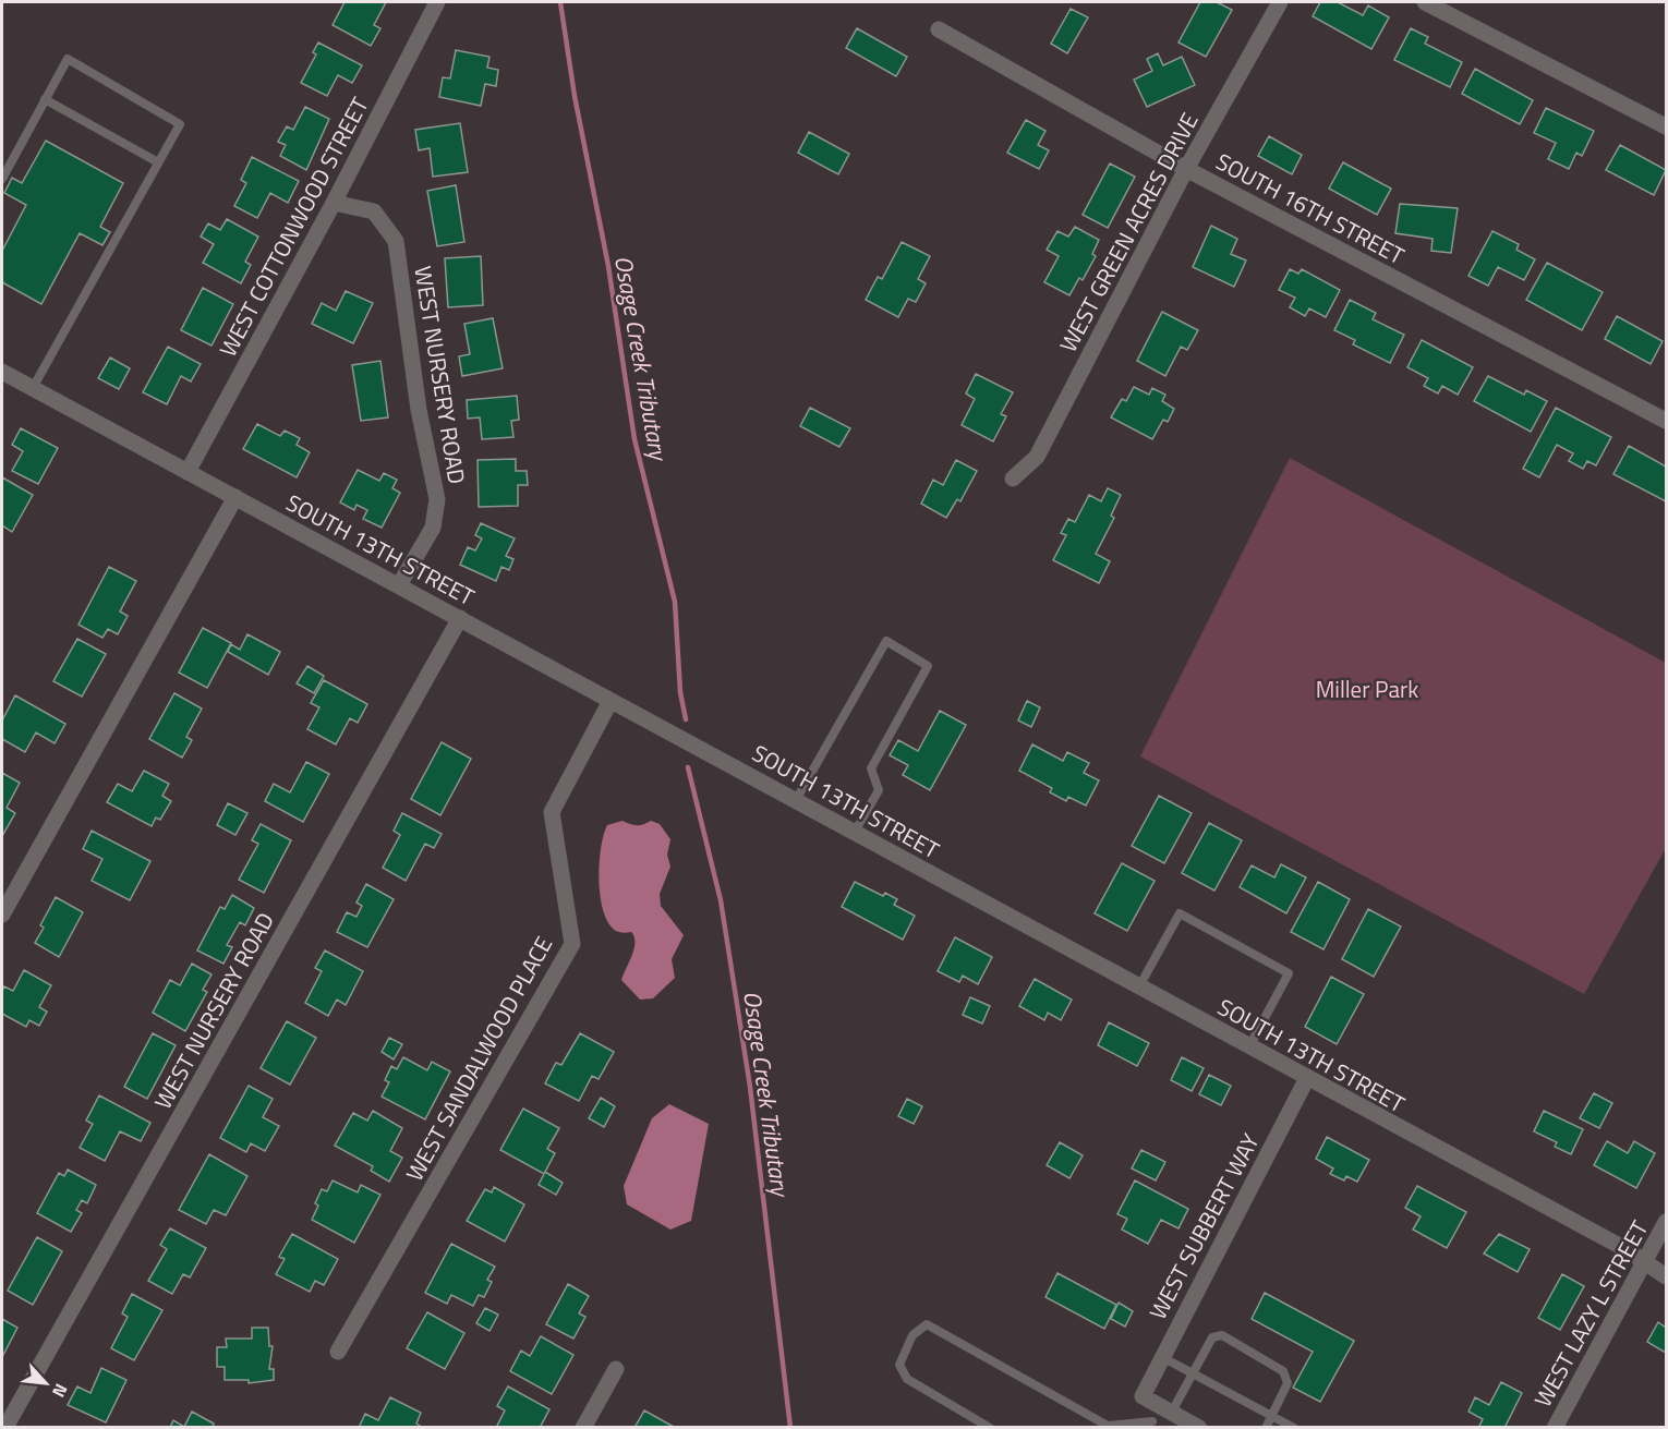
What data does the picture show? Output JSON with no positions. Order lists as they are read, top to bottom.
{
  "streets": {
    "street": [
      "SOUTH 16TH STREET",
      "WEST COTTONWOOD STREET",
      "WEST GREEN ACRES DRIVE",
      "WEST NURSERY ROAD",
      "SOUTH 13TH STREET",
      "WEST SANDALWOOD PLACE",
      "WEST SUBBERT WAY",
      "WEST LAZY L STREET"
    ]
  },
  "crossings": [
    ["SOUTH 16TH STREET", "WEST GREEN ACRES DRIVE"],
    ["WEST COTTONWOOD STREET", "WEST NURSERY ROAD"],
    ["WEST COTTONWOOD STREET", "SOUTH 13TH STREET"],
    ["WEST NURSERY ROAD", "SOUTH 13TH STREET"],
    ["SOUTH 13TH STREET", "WEST SANDALWOOD PLACE"],
    ["SOUTH 13TH STREET", "WEST SUBBERT WAY"],
    ["SOUTH 13TH STREET", "WEST LAZY L STREET"]
  ],
  "water": ["Osage Creek Tributary"],
  "parks": ["Miller Park"],
  "north": "bottom right"
}
